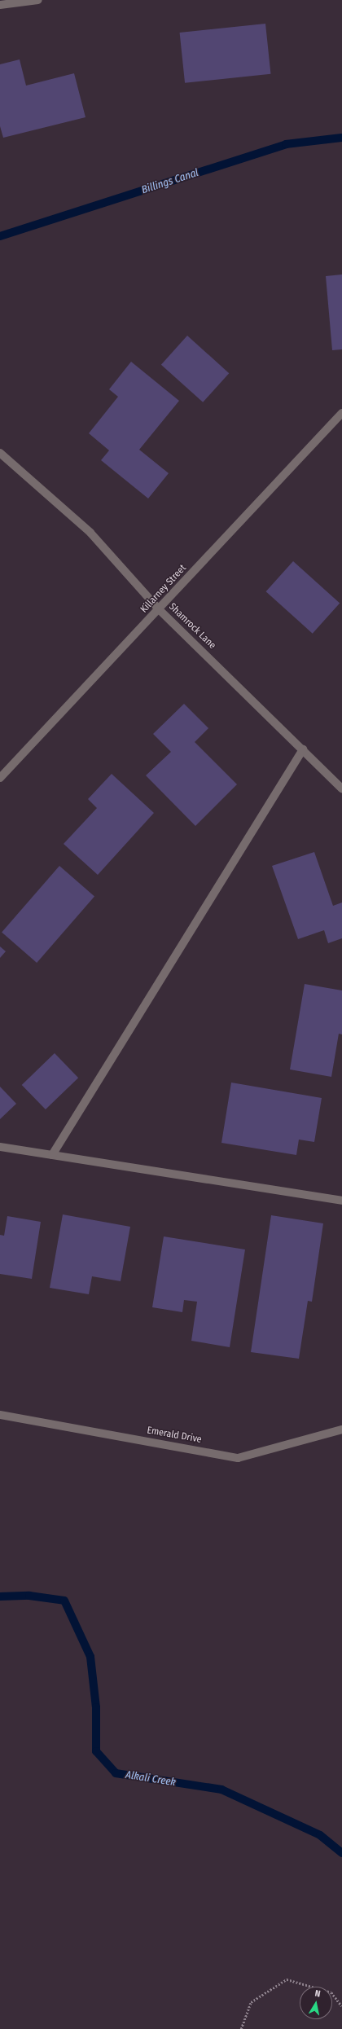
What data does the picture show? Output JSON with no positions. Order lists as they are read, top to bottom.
{
  "streets": {
    "street": ["Killarney Street", "Shamrock Lane", "Emerald Drive"]
  },
  "crossings": [
    ["Killarney Street", "Shamrock Lane"]
  ],
  "water": ["Billings Canal", "Alkali Creek"],
  "north": "top"
}
